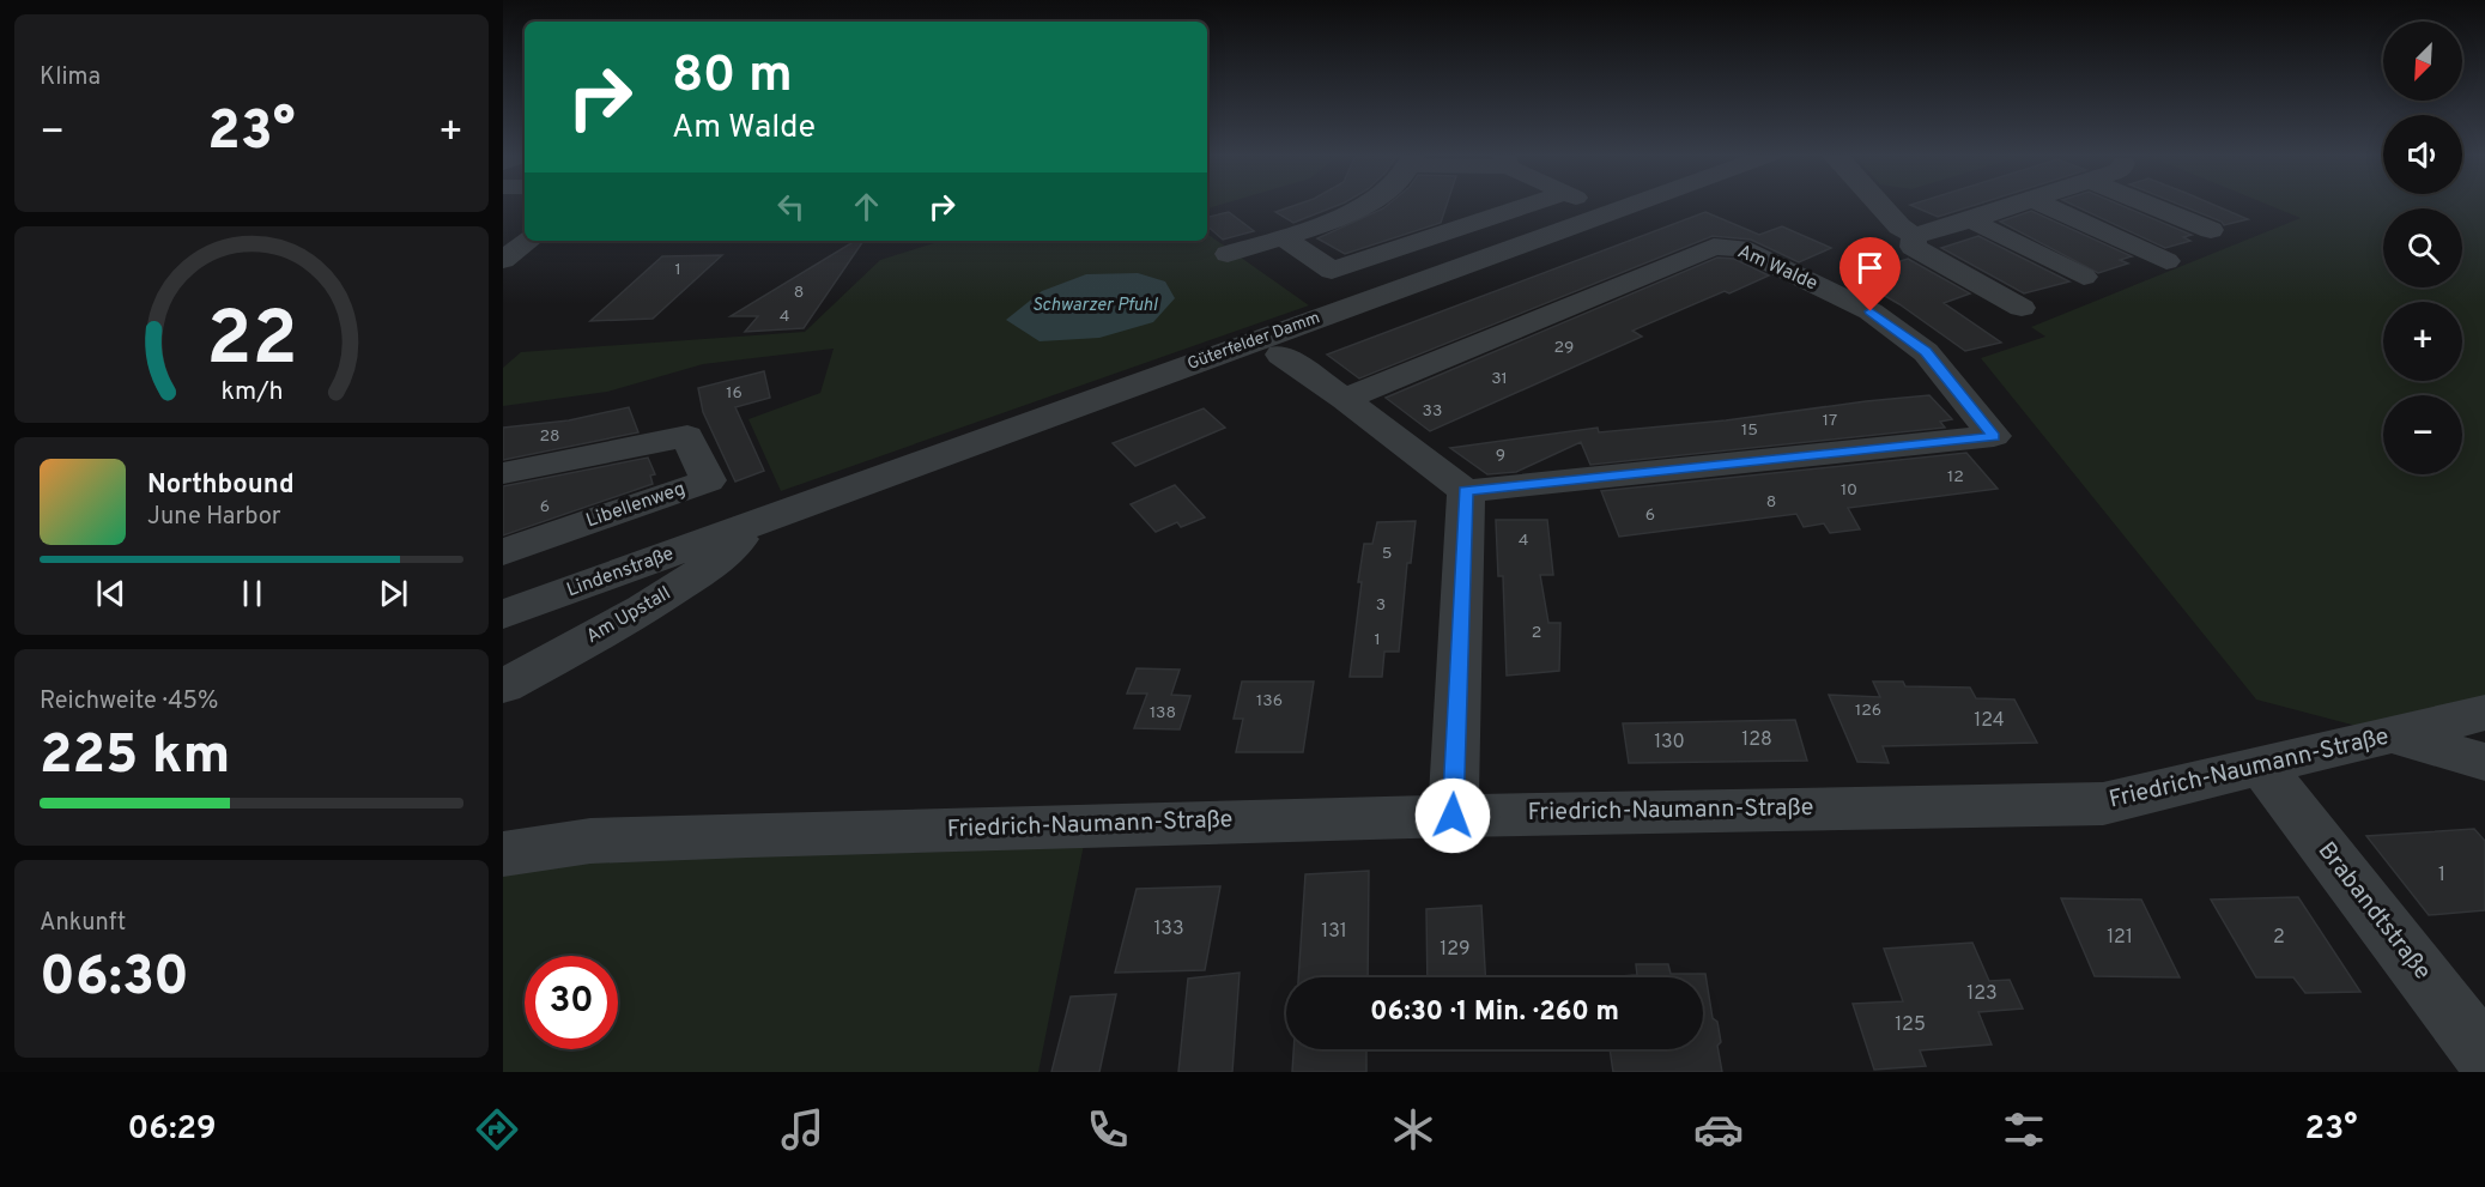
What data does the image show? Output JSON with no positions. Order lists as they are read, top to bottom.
{
  "streets": {
    "street": [
      "Am Walde",
      "Güterfelder Damm",
      "Libellenweg",
      "Lindenstraße",
      "Am Upstall",
      "Friedrich-Naumann-Straße",
      "Brabandtstraße"
    ]
  },
  "crossings": [
    ["Güterfelder Damm", "Lindenstraße"],
    ["Güterfelder Damm", "Am Upstall"],
    ["Lindenstraße", "Am Upstall"],
    ["Friedrich-Naumann-Straße", "Brabandtstraße"]
  ],
  "water": ["Schwarzer Pfuhl"],
  "house_numbers": [
    "1",
    "8",
    "4",
    "29",
    "31",
    "16",
    "33",
    "17",
    "15",
    "28",
    "9",
    "12",
    "10",
    "8",
    "6",
    "6",
    "4",
    "5",
    "3",
    "2",
    "1",
    "136",
    "126",
    "138",
    "124",
    "128",
    "130",
    "1",
    "133",
    "131",
    "121",
    "2",
    "129",
    "123",
    "125"
  ],
  "north": "bottom left",
  "page": {
    "tile": [
      "Klima",
      ["Reichweite · 45%", "225 km"],
      ["Ankunft", "06:30"]
    ],
    "map_buttons": ["+", "−"],
    "turn": ["80 m", "Am Walde"],
    "heat": ["−", "23°", "+"],
    "song": ["Northbound", "June Harbor"],
    "limit": "30",
    "trip": "06:30 · 1 Min. · 260 m",
    "tabs": ["06:29", "23°"],
    "gauge": ["22", "km/h"]
  }
}
